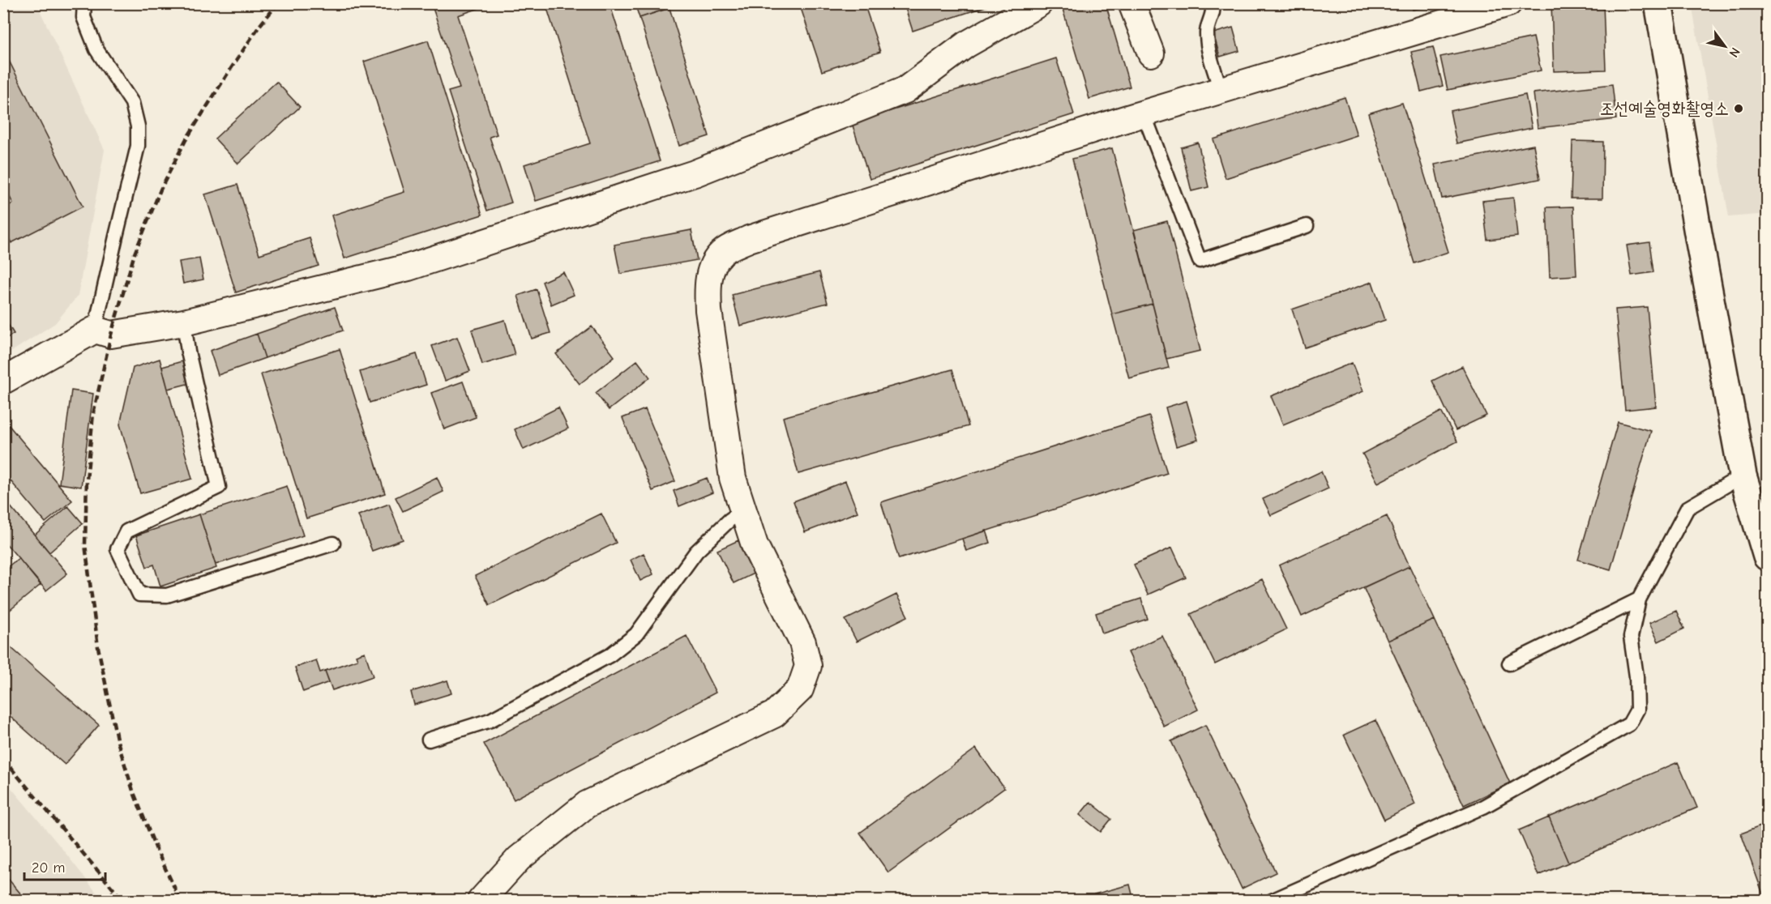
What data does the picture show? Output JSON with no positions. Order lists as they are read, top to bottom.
{
  "places": ["조선예술영화촬영소"],
  "scale_bar": "20 m",
  "north": "bottom right"
}
